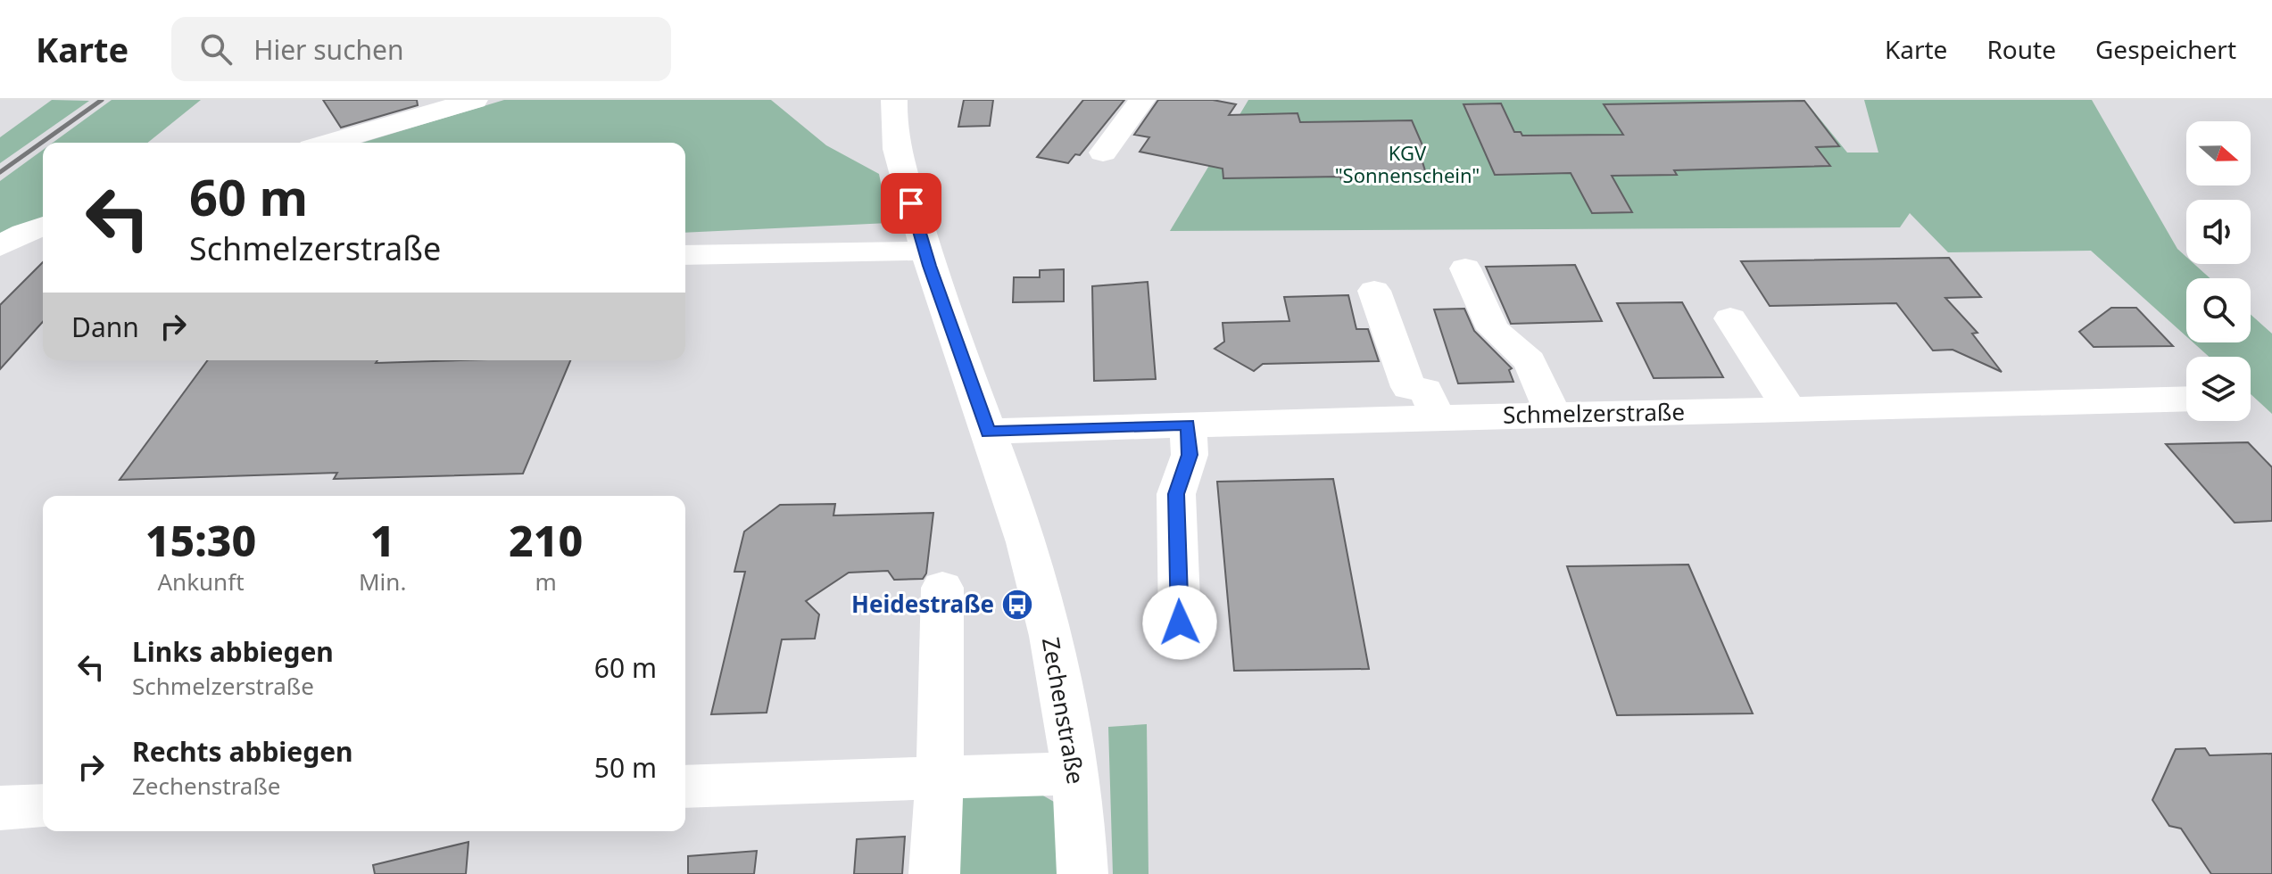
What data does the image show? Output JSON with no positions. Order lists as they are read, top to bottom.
{
  "streets": {
    "street": ["Schmelzerstraße", "Zechenstraße"]
  },
  "crossings": [
    ["Schmelzerstraße", "Zechenstraße"]
  ],
  "parks": ["KGV \"Sonnenschein\""],
  "places": {
    "bus stop": ["Heidestraße"]
  },
  "north": "right",
  "page": {
    "header": "Karte",
    "search": "Hier suchen",
    "nav": ["Karte", "Route", "Gespeichert"],
    "turn": ["60 m", "Schmelzerstraße"],
    "then": "Dann",
    "eta": [
      "15:30",
      "Ankunft",
      "1",
      "Min.",
      "210",
      "m"
    ],
    "list": [
      {
        "name": "Links abbiegen",
        "note": "Schmelzerstraße",
        "value": "60 m"
      },
      {
        "name": "Rechts abbiegen",
        "note": "Zechenstraße",
        "value": "50 m"
      }
    ]
  }
}
